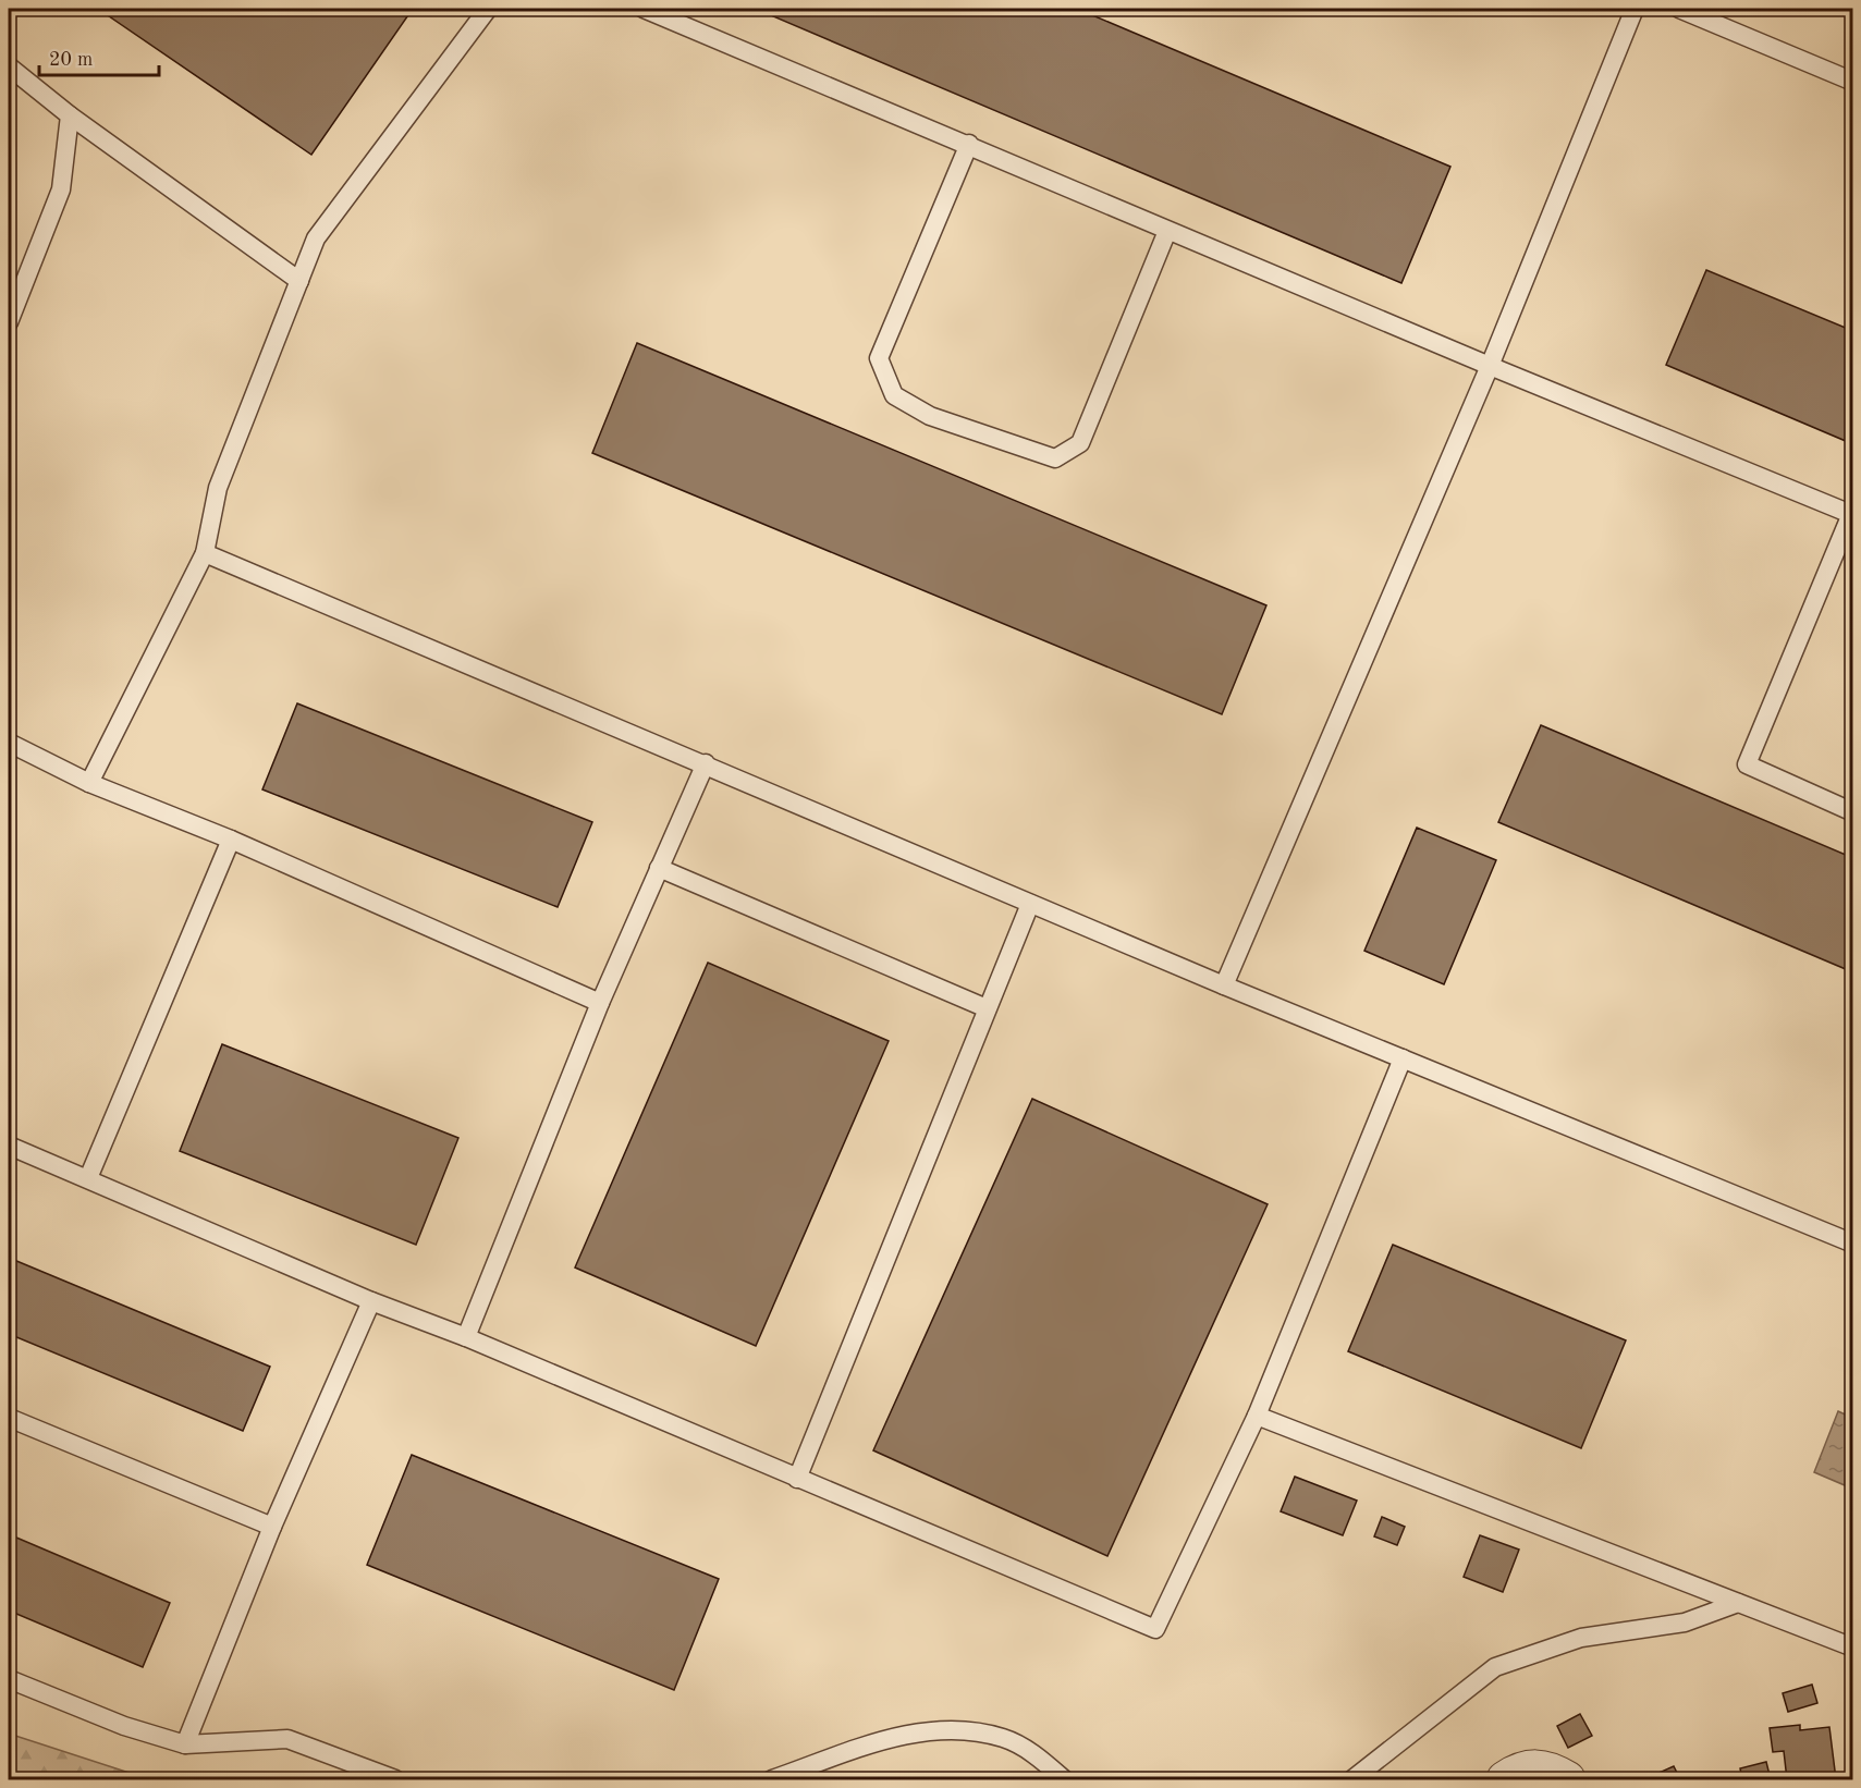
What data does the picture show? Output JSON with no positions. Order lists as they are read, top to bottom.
{
  "scale_bar": "20 m"
}
